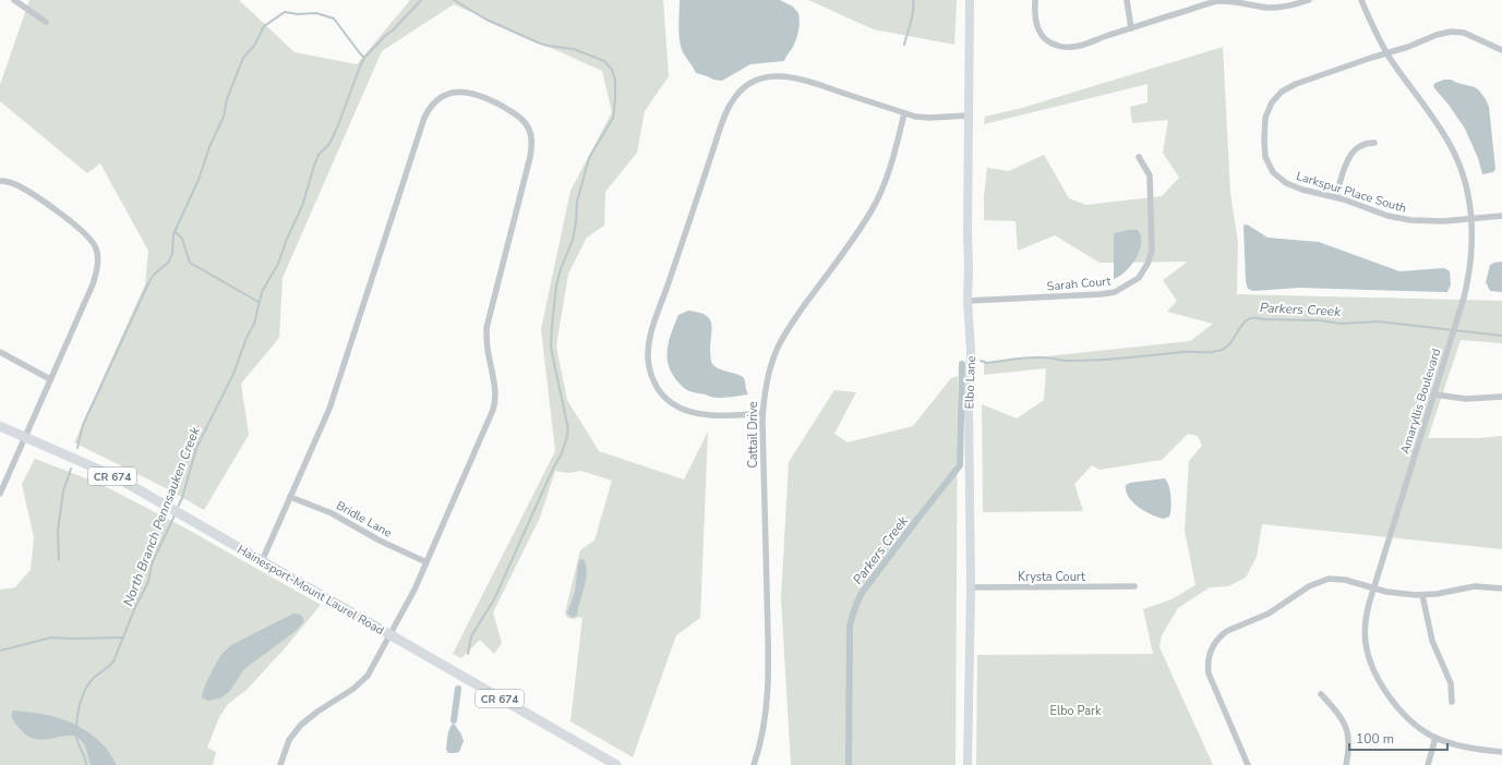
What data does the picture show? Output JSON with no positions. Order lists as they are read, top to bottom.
{
  "streets": {
    "main road": ["CR 674", "Hainesport-Mount Laurel Road"],
    "street": [
      "Larkspur Place South",
      "Sarah Court",
      "Elbo Lane",
      "Amaryllis Boulevard",
      "Cattail Drive",
      "Bridle Lane",
      "Krysta Court"
    ]
  },
  "crossings": [
    ["Larkspur Place South", "Amaryllis Boulevard"],
    ["Sarah Court", "Elbo Lane"],
    ["Elbo Lane", "Krysta Court"]
  ],
  "water": ["Parkers Creek", "North Branch Pennsauken Creek"],
  "parks": ["Elbo Park"],
  "scale_bar": "100 m"
}
